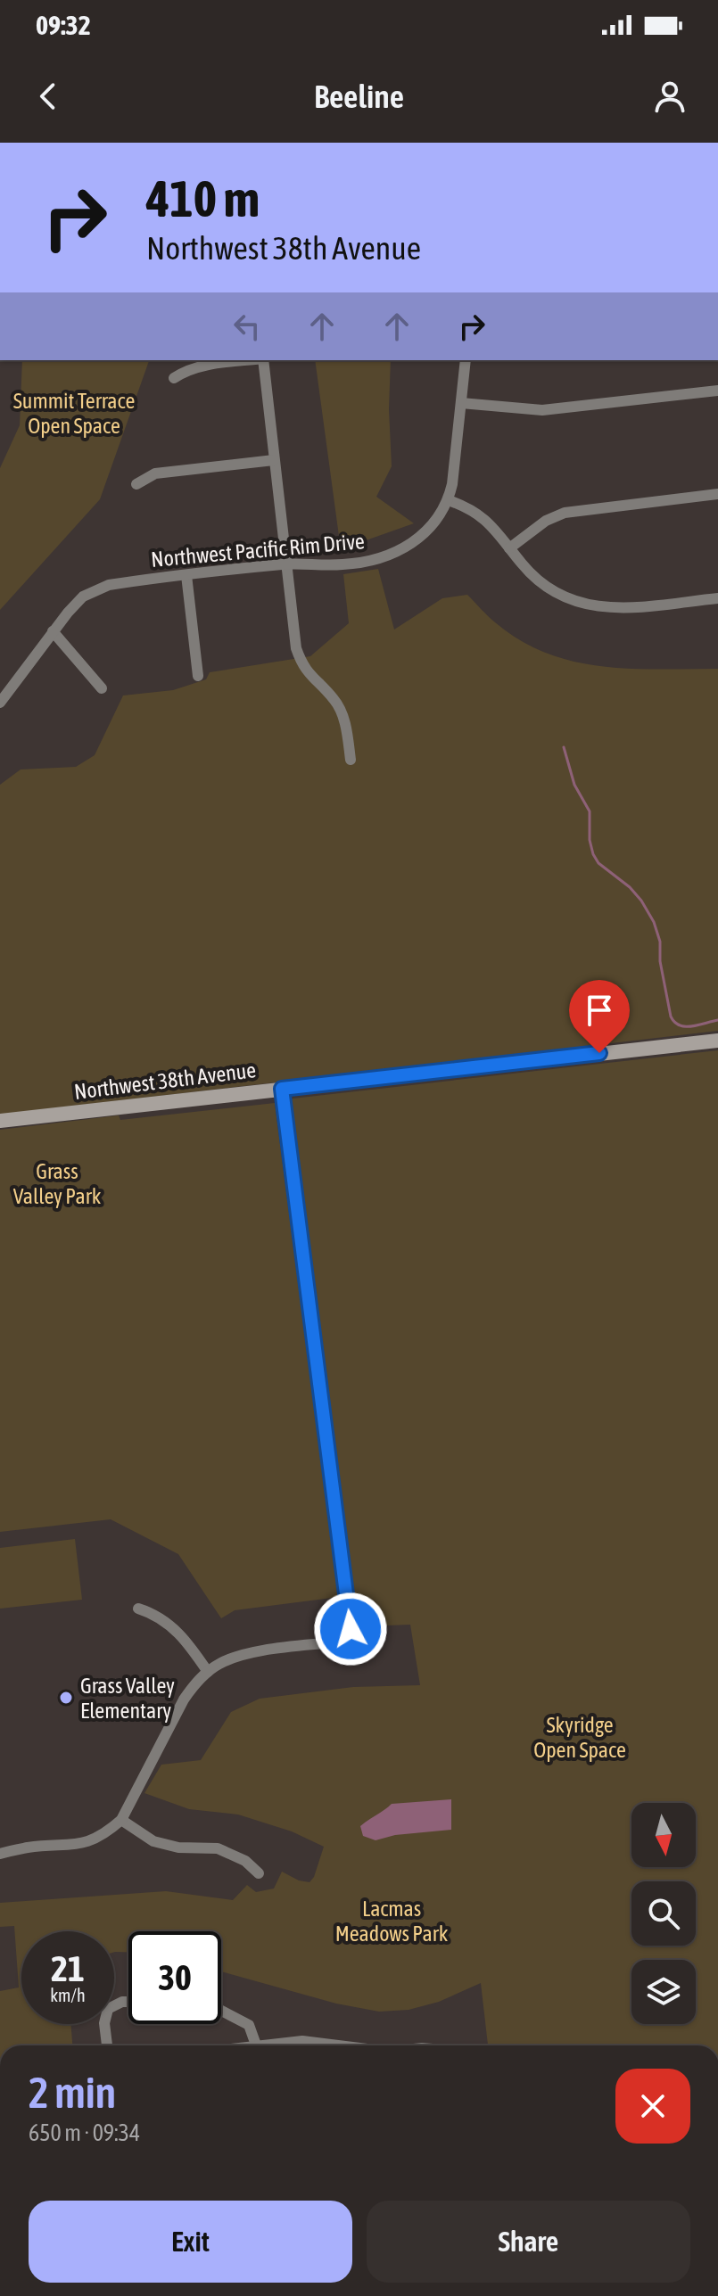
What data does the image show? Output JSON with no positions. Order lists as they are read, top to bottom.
{
  "streets": {
    "street": ["Northwest Pacific Rim Drive", "Northwest 38th Avenue"]
  },
  "parks": [
    "Summit Terrace Open Space",
    "Grass Valley Park",
    "Skyridge Open Space",
    "Lacmas Meadows Park"
  ],
  "places": ["Grass Valley Elementary"],
  "north": "bottom",
  "page": {
    "status": "09:32",
    "header": "Beeline",
    "turn": ["410 m", "Northwest 38th Avenue"],
    "speed": "21 km/h",
    "limit": "30",
    "heading": ["2 min", "650 m · 09:34"],
    "buttons": ["Exit", "Share"]
  }
}
